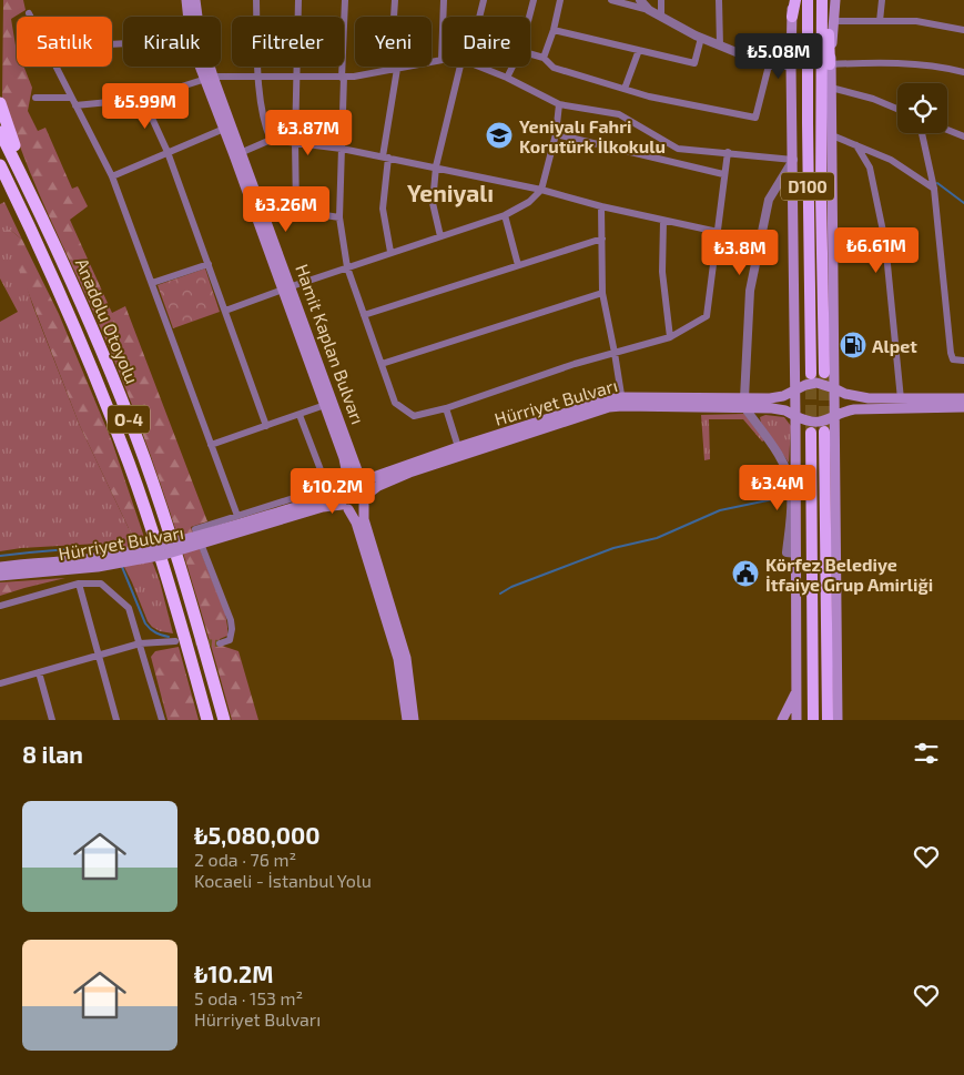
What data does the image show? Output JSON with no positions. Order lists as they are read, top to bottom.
{
  "streets": {
    "highway": ["D100", "Anadolu Otoyolu", "O-4"],
    "main road": ["Hamit Kaplan Bulvarı", "Hürriyet Bulvarı"]
  },
  "crossings": [
    ["Hamit Kaplan Bulvarı", "Hürriyet Bulvarı"]
  ],
  "districts": ["Yeniyalı"],
  "places": {
    "school or university": ["Yeniyalı Fahri Korutürk İlkokulu"],
    "fuel station": ["Alpet"],
    "public building": ["Körfez Belediye İtfaiye Grup Amirliği"]
  },
  "page": {
    "chip": [
      "Satılık",
      "Kiralık",
      "Filtreler",
      "Yeni",
      "Daire"
    ],
    "price": [
      "₺5.08M",
      "₺5.99M",
      "₺3.87M",
      "₺3.26M",
      "₺6.61M",
      "₺3.8M",
      "₺3.4M",
      "₺10.2M"
    ],
    "heading": "8 ilan",
    "list": [
      {
        "name": "₺5,080,000",
        "note": "2 oda · 76 m² · Kocaeli - İstanbul Yolu"
      },
      {
        "name": "₺10.2M",
        "note": "5 oda · 153 m² · Hürriyet Bulvarı"
      }
    ]
  }
}
